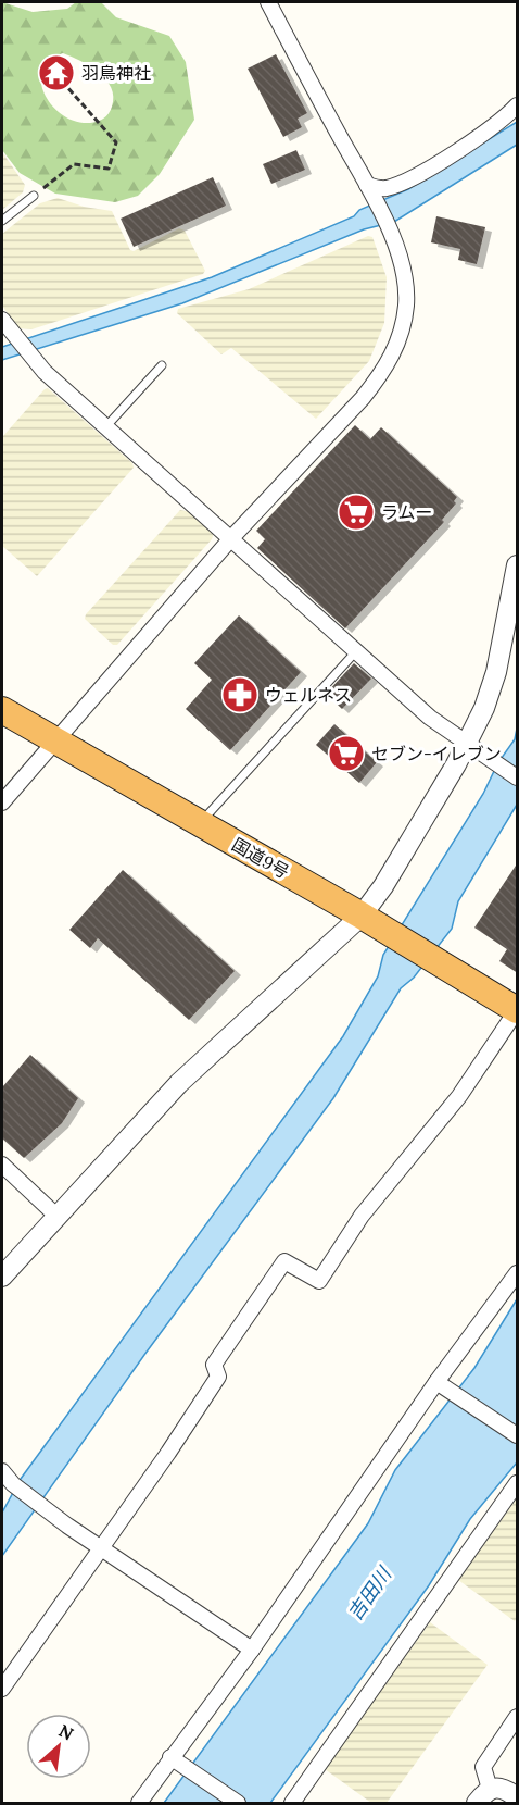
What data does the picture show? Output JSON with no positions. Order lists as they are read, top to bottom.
{
  "streets": {
    "highway": ["国道9号"]
  },
  "water": ["吉田川"],
  "places": {
    "temple": ["羽鳥神社"],
    "supermarket": ["ラムー", "セブン-イレブン"],
    "pharmacy": ["ウェルネス"]
  },
  "north": "top right"
}
